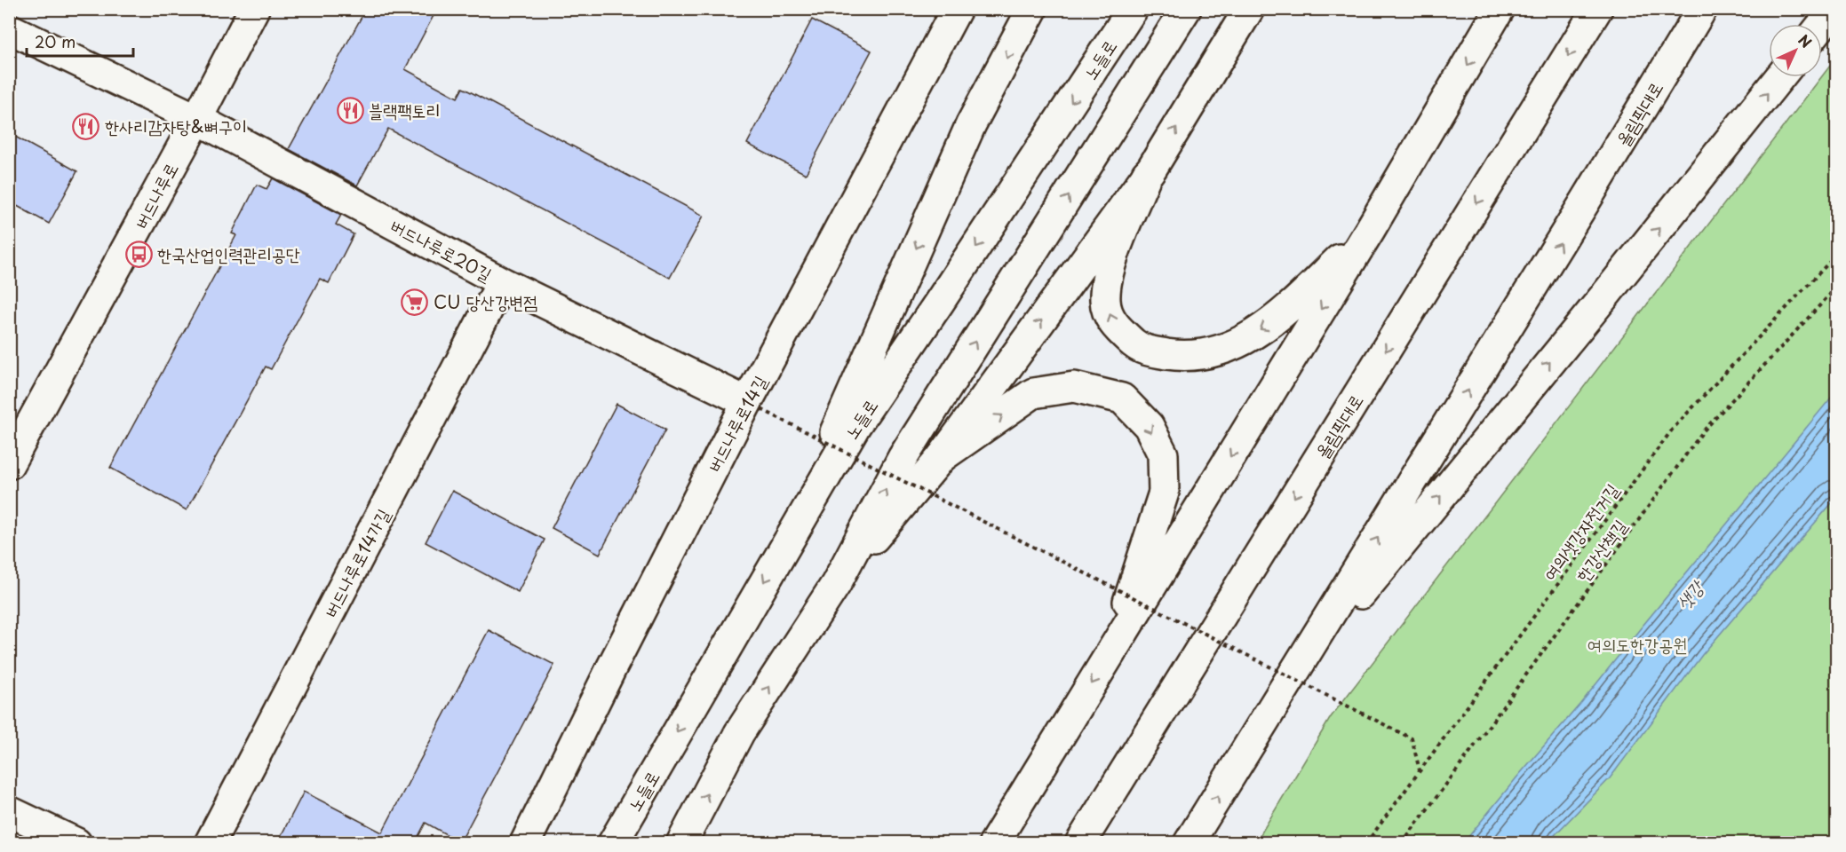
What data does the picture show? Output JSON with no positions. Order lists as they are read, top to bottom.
{
  "streets": {
    "main road": [
      "노들로",
      "올림픽대로",
      "버드나루로",
      "버드나루로20길",
      "버드나루로14길",
      "버드나루로14가길"
    ],
    "path": ["여의샛강자전거길", "한강산책길"]
  },
  "crossings": [
    ["버드나루로", "버드나루로20길"],
    ["버드나루로20길", "버드나루로14길"],
    ["버드나루로20길", "버드나루로14가길"]
  ],
  "water": ["샛강"],
  "parks": ["여의도한강공원"],
  "places": {
    "restaurant": ["블랙팩토리", "한사리감자탕&뼈구이"],
    "bus stop": ["한국산업인력관리공단"],
    "supermarket": ["CU 당산강변점"]
  },
  "scale_bar": "20 m",
  "north": "top right"
}
